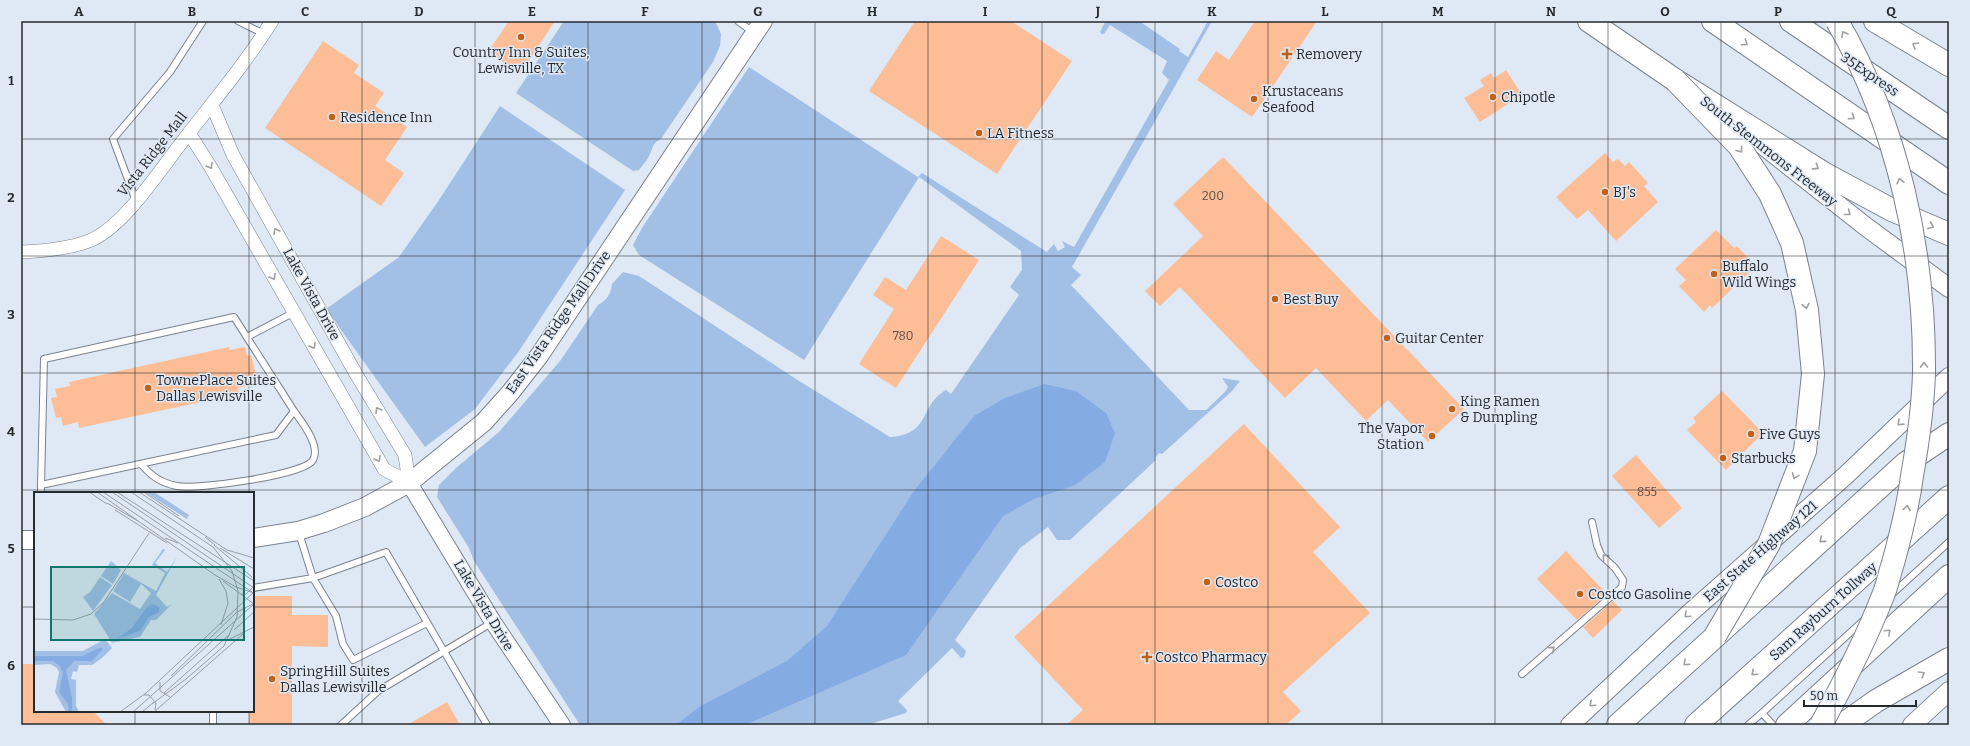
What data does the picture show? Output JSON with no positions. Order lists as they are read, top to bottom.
{
  "streets": {
    "highway": ["35Express", "Sam Rayburn Tollway"],
    "main road": ["South Stemmons Freeway", "East Vista Ridge Mall Drive", "East State Highway 121"],
    "street": ["Vista Ridge Mall", "Lake Vista Drive"]
  },
  "crossings": [
    ["Vista Ridge Mall", "Lake Vista Drive"],
    ["Lake Vista Drive", "East Vista Ridge Mall Drive"]
  ],
  "one_way": ["South Stemmons Freeway", "East State Highway 121"],
  "places": {
    "other": [
      "Country Inn & Suites, Lewisville, TX",
      "Chipotle",
      "Krustaceans Seafood",
      "Residence Inn",
      "LA Fitness",
      "BJ's",
      "Buffalo Wild Wings",
      "Best Buy",
      "Guitar Center",
      "TownePlace Suites Dallas Lewisville",
      "King Ramen & Dumpling",
      "Five Guys",
      "The Vapor Station",
      "Starbucks",
      "Costco",
      "Costco Gasoline",
      "SpringHill Suites Dallas Lewisville"
    ],
    "health": ["Removery", "Costco Pharmacy"]
  },
  "house_numbers": ["200", "780", "855"],
  "scale_bar": "50 m",
  "grid": {
    "columns": [
      "A",
      "B",
      "C",
      "D",
      "E",
      "F",
      "G",
      "H",
      "I",
      "J",
      "K",
      "L",
      "M",
      "N",
      "O",
      "P",
      "Q"
    ],
    "rows": [
      "1",
      "2",
      "3",
      "4",
      "5",
      "6"
    ]
  }
}
